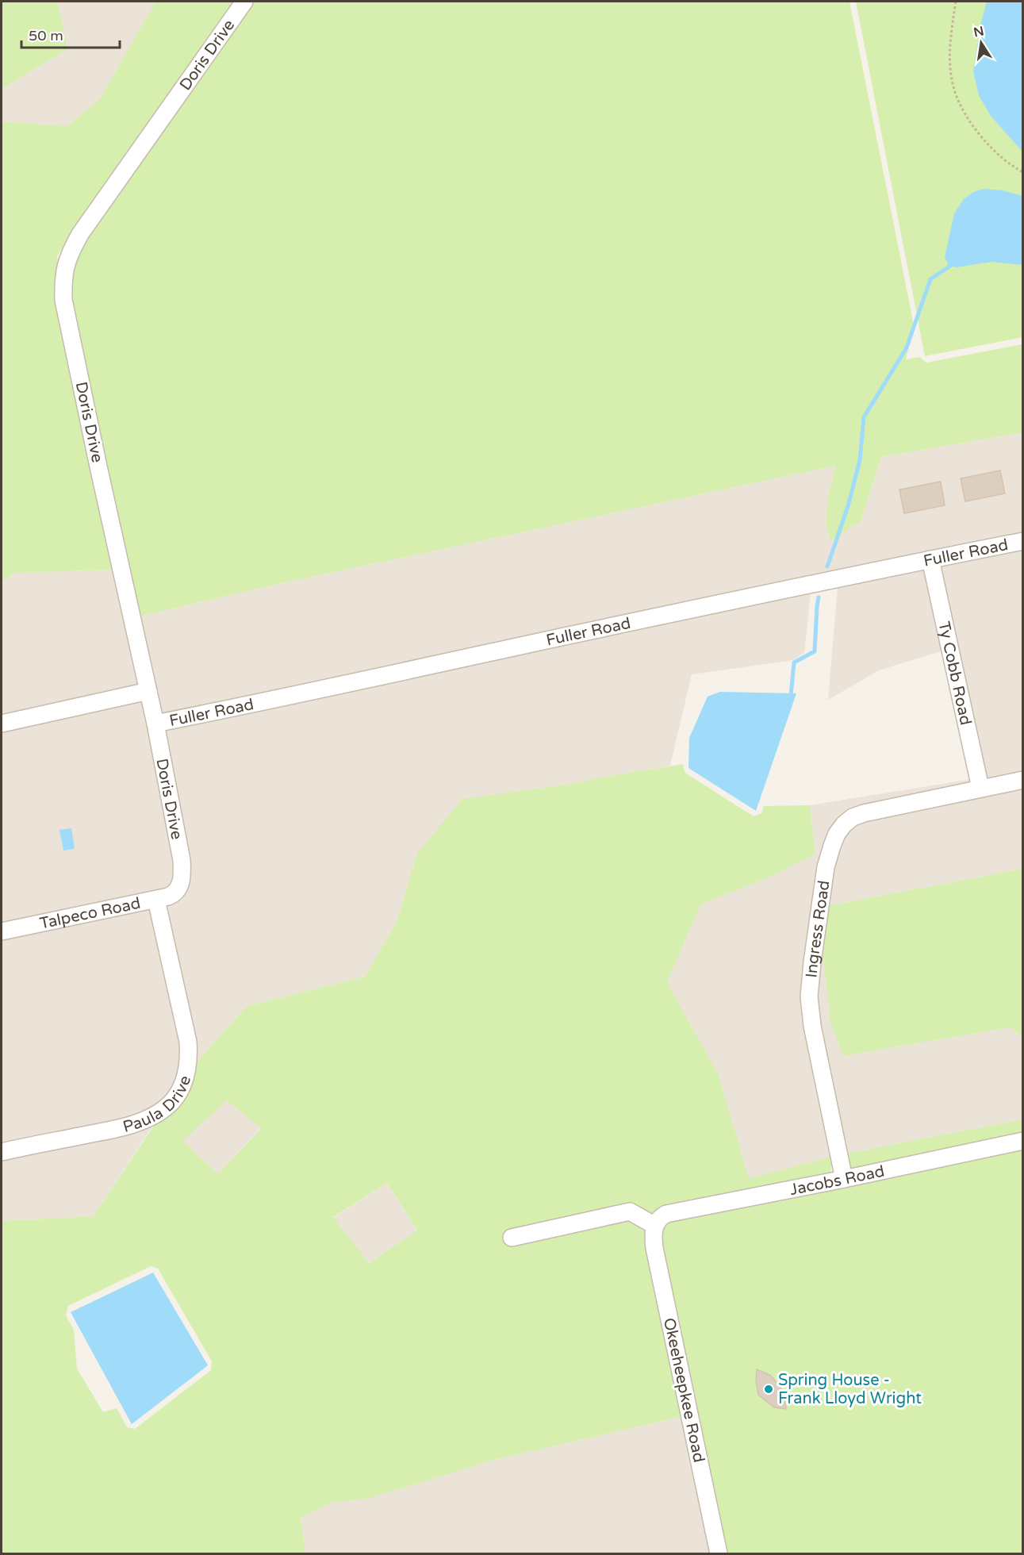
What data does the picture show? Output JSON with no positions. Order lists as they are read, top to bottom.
{
  "streets": {
    "street": [
      "Doris Drive",
      "Fuller Road",
      "Ty Cobb Road",
      "Talpeco Road",
      "Ingress Road",
      "Paula Drive",
      "Jacobs Road",
      "Okeeheepkee Road"
    ]
  },
  "crossings": [
    ["Doris Drive", "Fuller Road"],
    ["Doris Drive", "Talpeco Road"],
    ["Fuller Road", "Ty Cobb Road"],
    ["Ty Cobb Road", "Ingress Road"],
    ["Talpeco Road", "Paula Drive"],
    ["Ingress Road", "Jacobs Road"],
    ["Jacobs Road", "Okeeheepkee Road"]
  ],
  "places": ["Spring House - Frank Lloyd Wright"],
  "scale_bar": "50 m",
  "north": "top"
}
